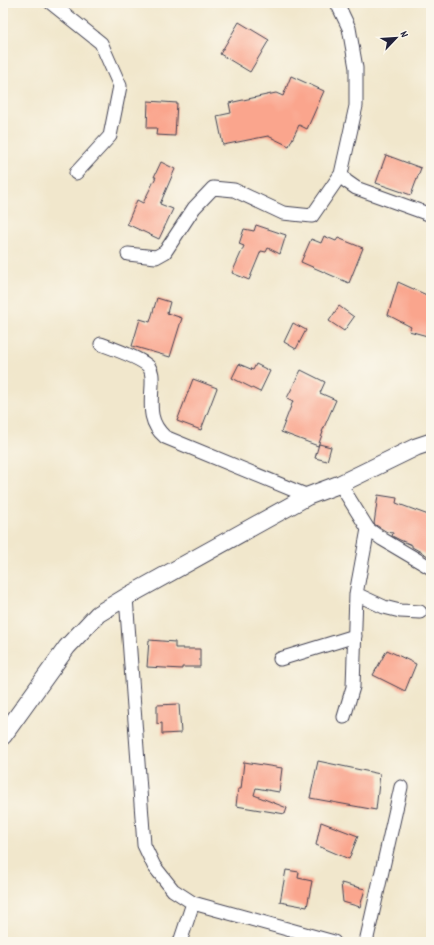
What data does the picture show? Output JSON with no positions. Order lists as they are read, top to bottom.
{
  "north": "top right"
}
